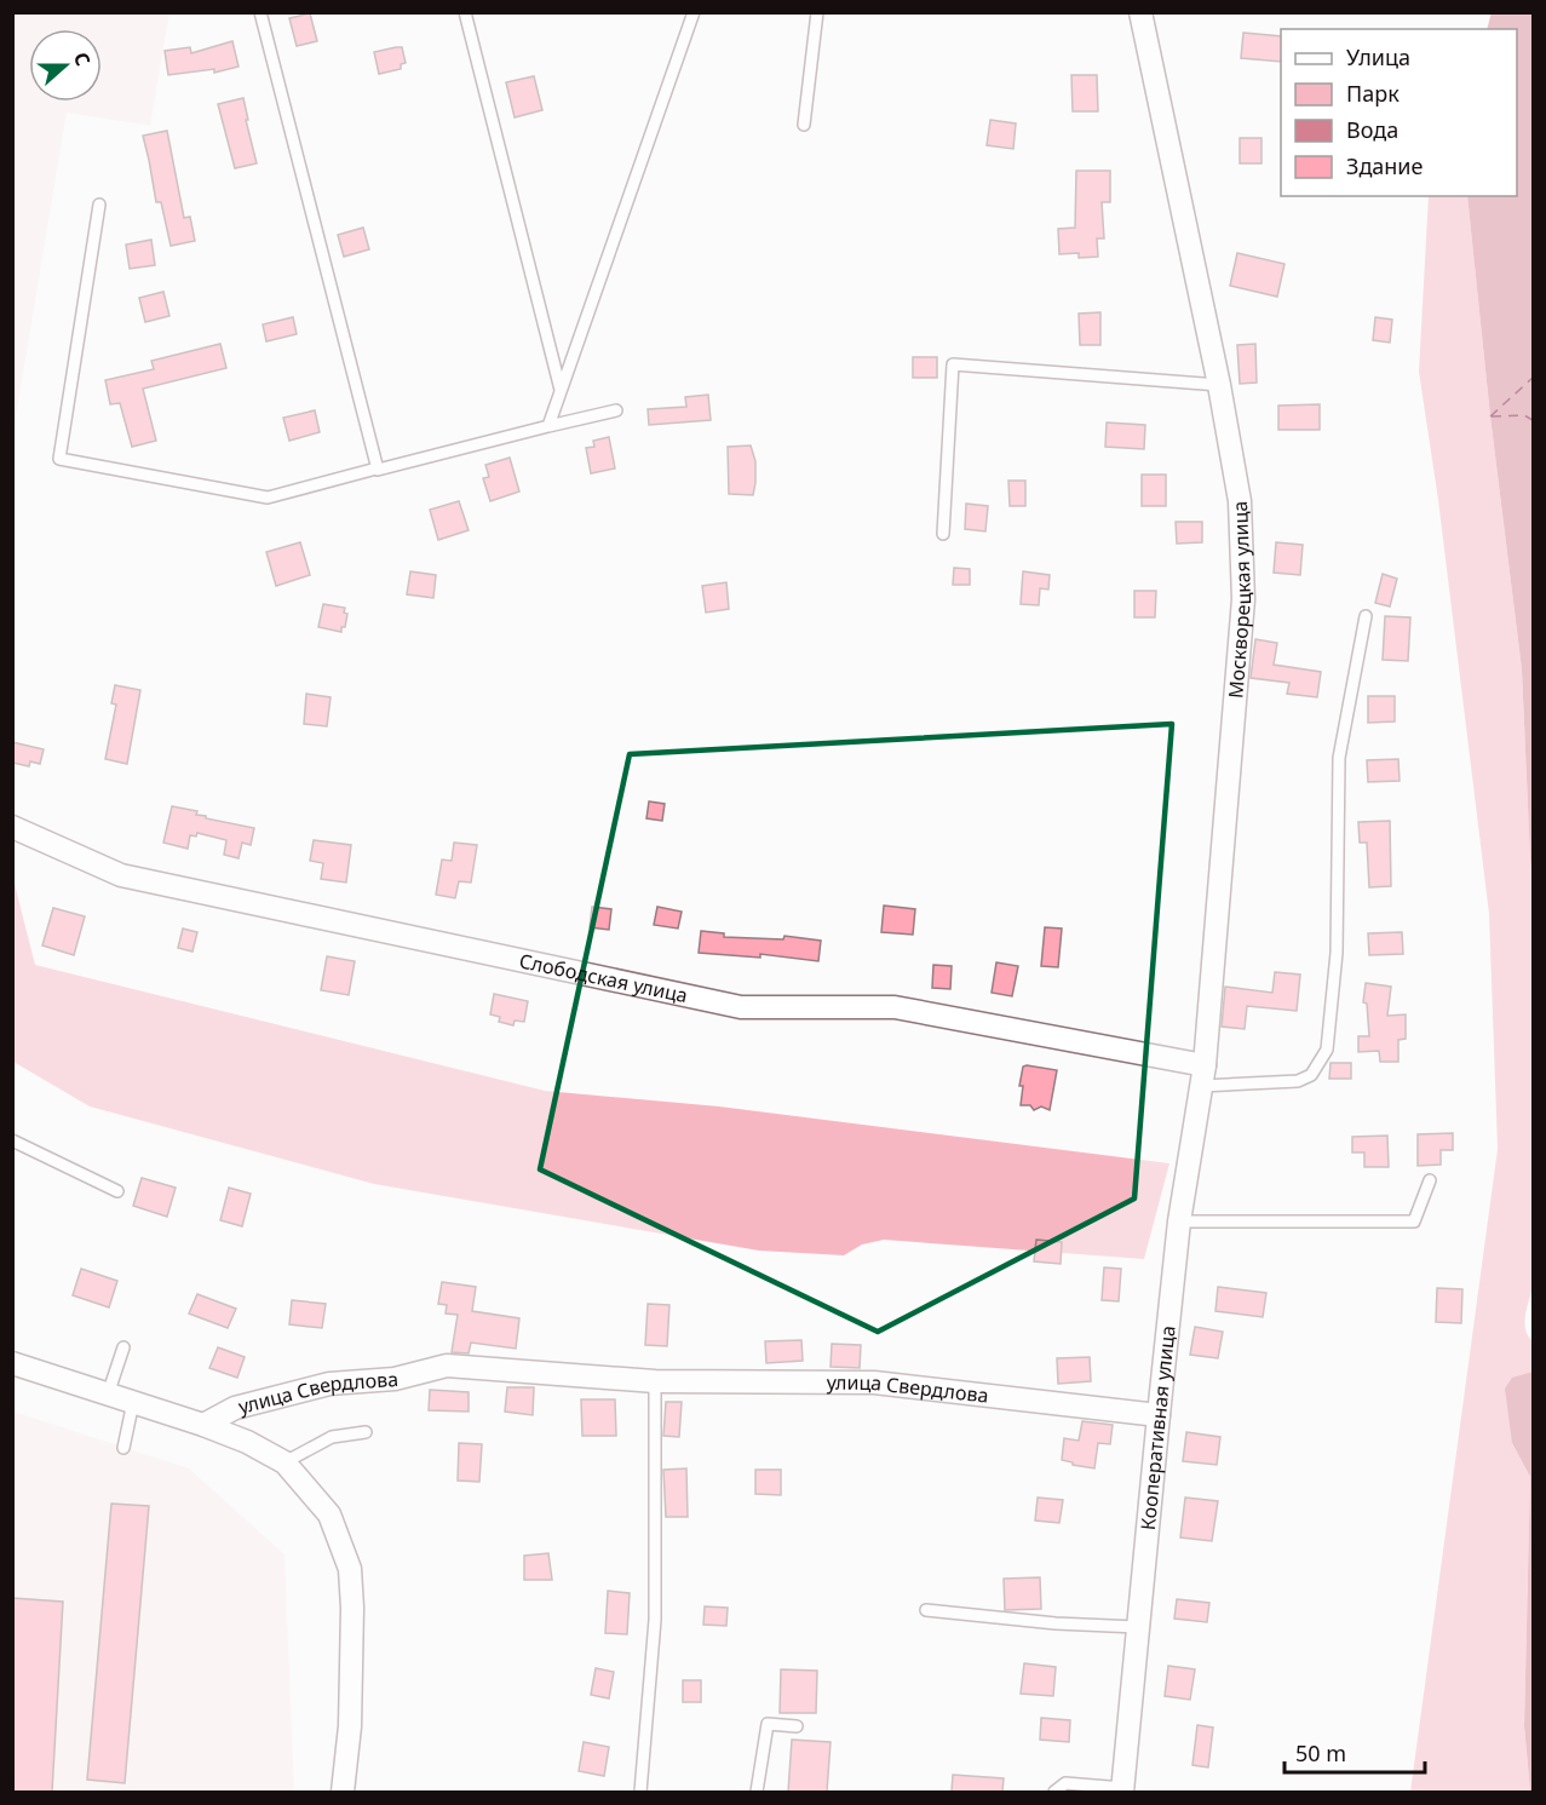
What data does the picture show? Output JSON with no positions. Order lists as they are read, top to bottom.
{
  "streets": {
    "street": [
      "Москворецкая улица",
      "Слободская улица",
      "улица Свердлова",
      "Кооперативная улица"
    ]
  },
  "crossings": [
    ["Москворецкая улица", "Слободская улица"],
    ["Москворецкая улица", "Кооперативная улица"],
    ["Слободская улица", "Кооперативная улица"],
    ["улица Свердлова", "Кооперативная улица"]
  ],
  "legend": [
    "Улица",
    "Парк",
    "Вода",
    "Здание"
  ],
  "scale_bar": "50 m",
  "north": "right"
}
